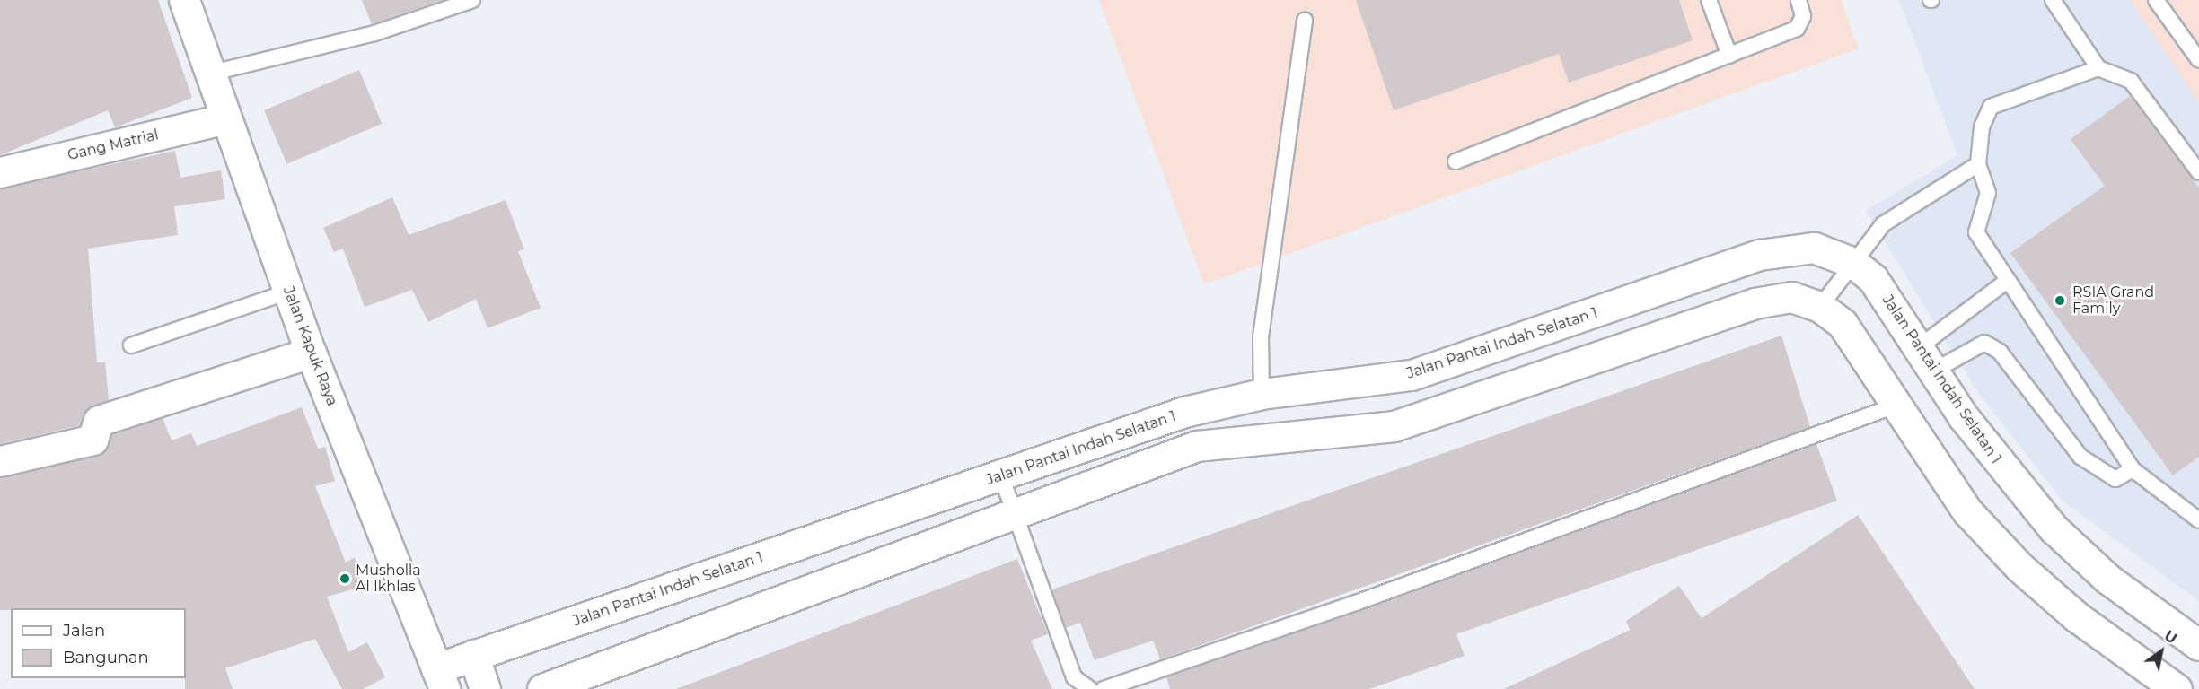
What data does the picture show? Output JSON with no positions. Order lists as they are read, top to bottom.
{
  "streets": {
    "street": ["Gang Matrial", "Jalan Pantai Indah Selatan 1", "Jalan Kapuk Raya"]
  },
  "crossings": [
    ["Gang Matrial", "Jalan Kapuk Raya"],
    ["Jalan Pantai Indah Selatan 1", "Jalan Kapuk Raya"]
  ],
  "places": ["RSIA Grand Family", "Musholla Al Ikhlas"],
  "legend": ["Jalan", "Bangunan"],
  "north": "top right"
}
